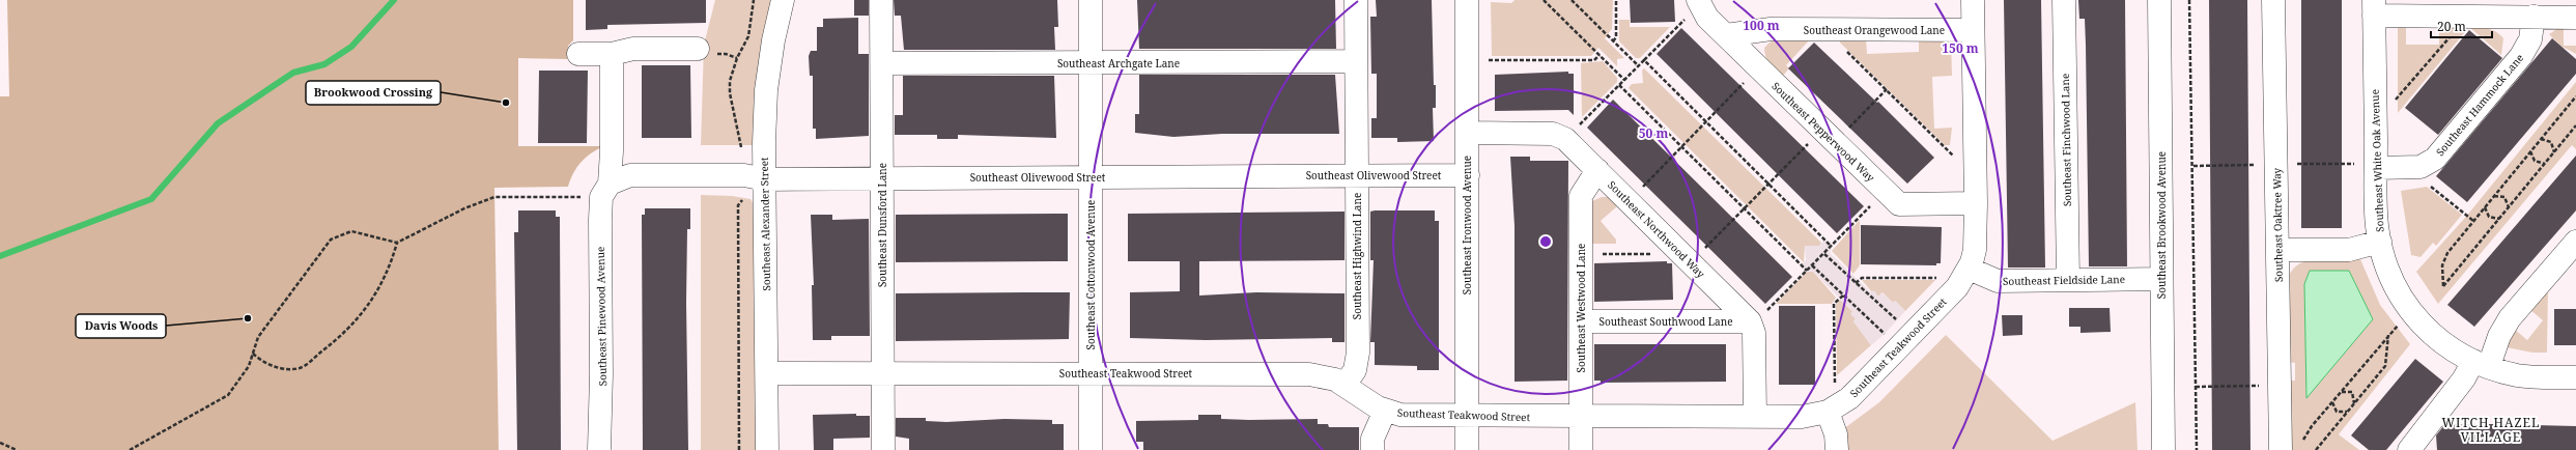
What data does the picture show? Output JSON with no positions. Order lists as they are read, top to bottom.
{
  "streets": {
    "street": [
      "Southeast Orangewood Lane",
      "Southeast Archgate Lane",
      "Southeast Hammock Lane",
      "Southeast Pepperwood Way",
      "Southeast Finchwood Lane",
      "Southeast White Oak Avenue",
      "Southeast Olivewood Street",
      "Southeast Alexander Street",
      "Southeast Dunsford Lane",
      "Southeast Ironwood Avenue",
      "Southeast Brookwood Avenue",
      "Southeast Oaktree Way",
      "Southeast Northwood Way",
      "Southeast Highwind Lane",
      "Southeast Cottonwood Avenue",
      "Southeast Fieldside Lane",
      "Southeast Westwood Lane",
      "Southeast Pinewood Avenue",
      "Southeast Southwood Lane",
      "Southeast Teakwood Street"
    ]
  },
  "crossings": [
    ["Southeast Orangewood Lane", "Southeast Pepperwood Way"],
    ["Southeast Orangewood Lane", "Southeast Teakwood Street"],
    ["Southeast Archgate Lane", "Southeast Dunsford Lane"],
    ["Southeast Archgate Lane", "Southeast Highwind Lane"],
    ["Southeast Archgate Lane", "Southeast Cottonwood Avenue"],
    ["Southeast Pepperwood Way", "Southeast Teakwood Street"],
    ["Southeast Finchwood Lane", "Southeast Fieldside Lane"],
    ["Southeast Olivewood Street", "Southeast Alexander Street"],
    ["Southeast Olivewood Street", "Southeast Dunsford Lane"],
    ["Southeast Olivewood Street", "Southeast Ironwood Avenue"],
    ["Southeast Olivewood Street", "Southeast Highwind Lane"],
    ["Southeast Olivewood Street", "Southeast Cottonwood Avenue"],
    ["Southeast Olivewood Street", "Southeast Pinewood Avenue"],
    ["Southeast Alexander Street", "Southeast Teakwood Street"],
    ["Southeast Dunsford Lane", "Southeast Teakwood Street"],
    ["Southeast Ironwood Avenue", "Southeast Teakwood Street"],
    ["Southeast Brookwood Avenue", "Southeast Fieldside Lane"],
    ["Southeast Northwood Way", "Southeast Westwood Lane"],
    ["Southeast Northwood Way", "Southeast Southwood Lane"],
    ["Southeast Highwind Lane", "Southeast Teakwood Street"],
    ["Southeast Cottonwood Avenue", "Southeast Teakwood Street"],
    ["Southeast Fieldside Lane", "Southeast Teakwood Street"],
    ["Southeast Westwood Lane", "Southeast Southwood Lane"],
    ["Southeast Westwood Lane", "Southeast Teakwood Street"]
  ],
  "districts": ["WITCH HAZEL VILLAGE"],
  "places": ["Brookwood Crossing", "Davis Woods"],
  "scale_bar": "20 m",
  "rings": ["100 m", "150 m", "50 m"]
}
